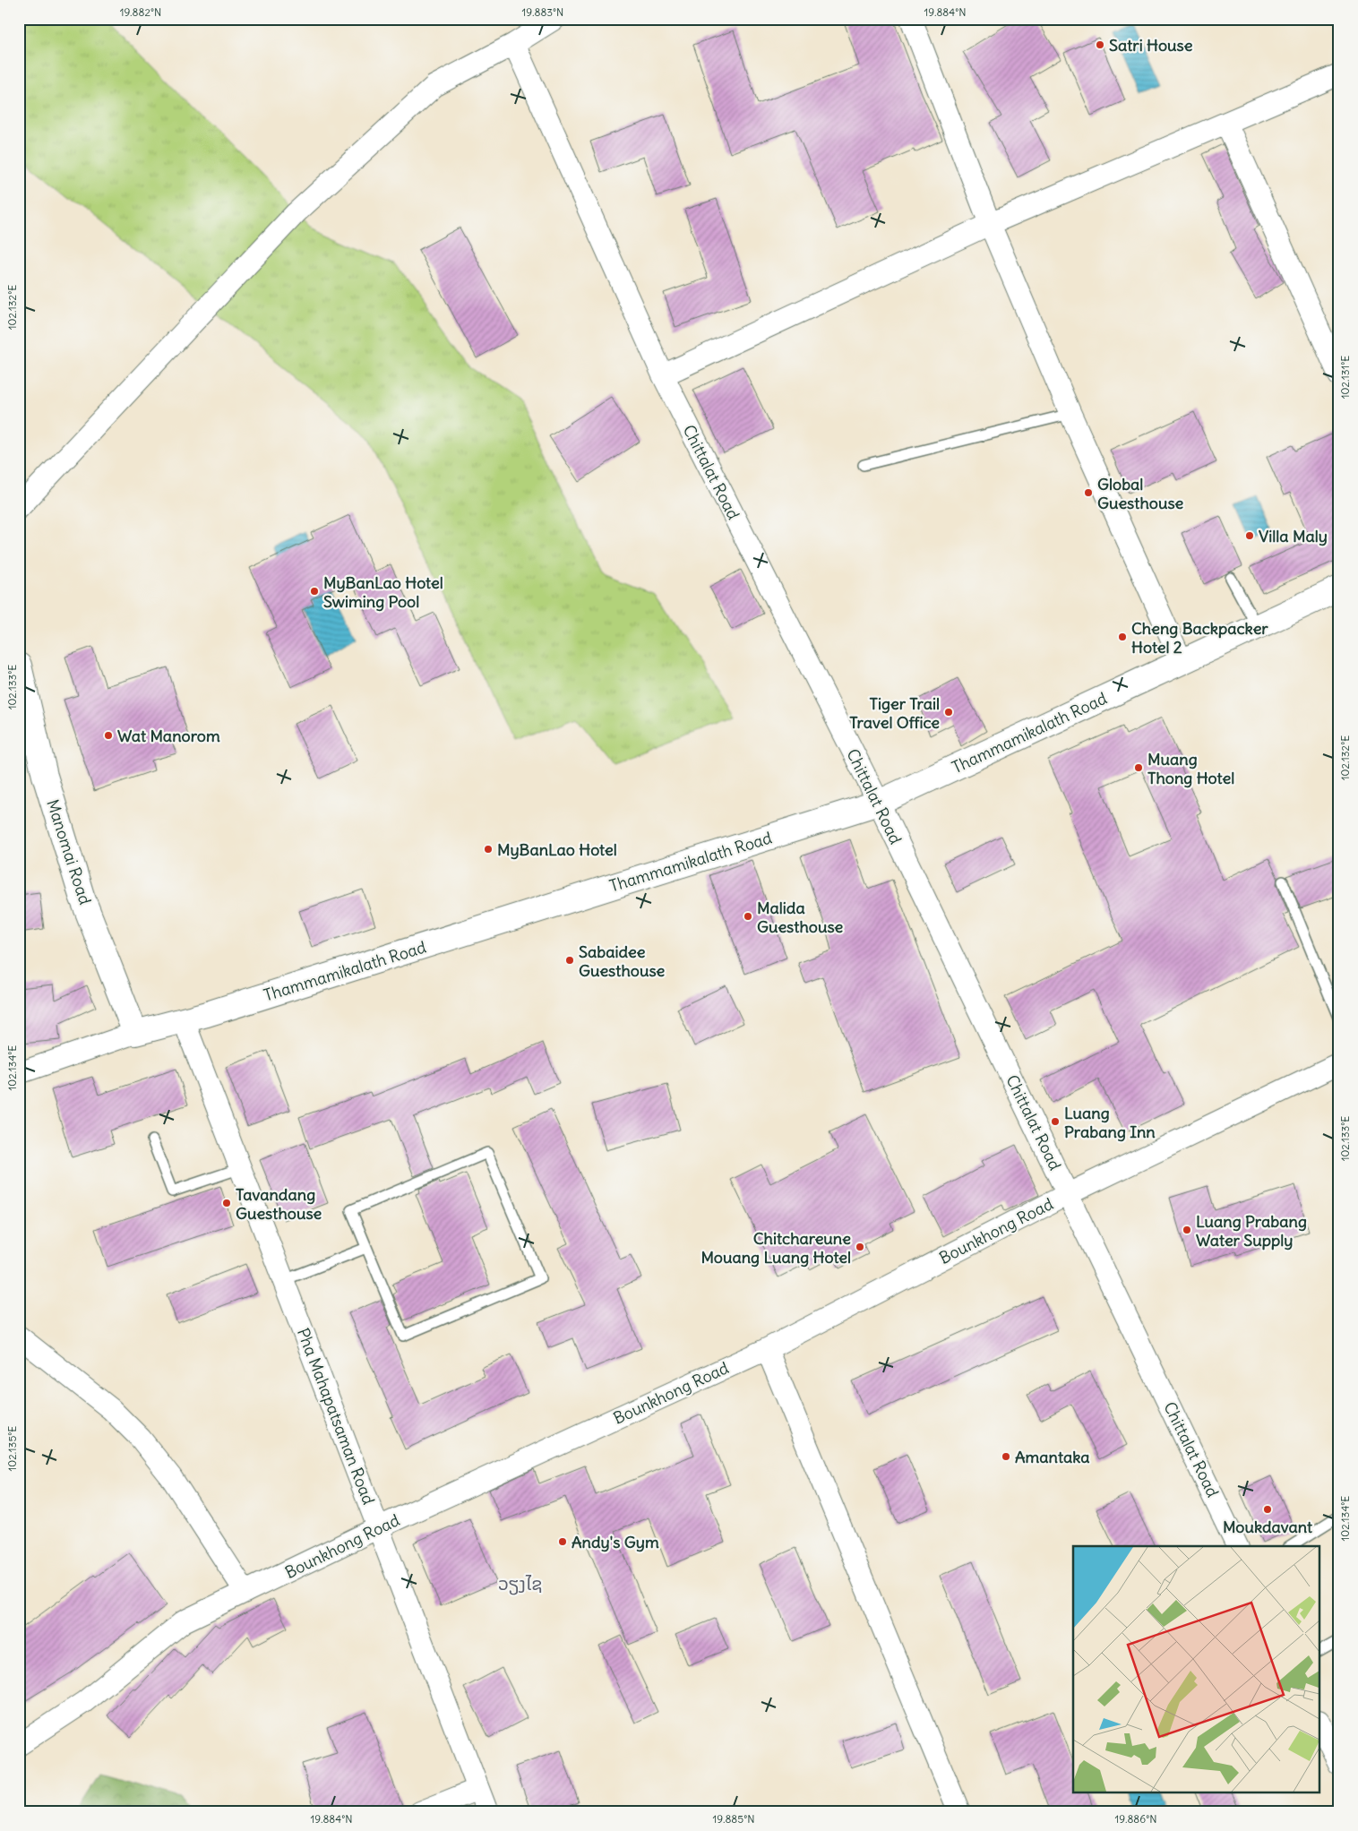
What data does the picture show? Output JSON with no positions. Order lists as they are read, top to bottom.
{
  "streets": {
    "street": [
      "Chittalat Road",
      "Thammamikalath Road",
      "Manomai Road",
      "Bounkhong Road",
      "Pha Mahapatsaman Road"
    ]
  },
  "crossings": [
    ["Chittalat Road", "Thammamikalath Road"],
    ["Chittalat Road", "Bounkhong Road"],
    ["Thammamikalath Road", "Manomai Road"],
    ["Thammamikalath Road", "Pha Mahapatsaman Road"],
    ["Bounkhong Road", "Pha Mahapatsaman Road"]
  ],
  "districts": ["ວຽງໄຊ"],
  "places": [
    "Satri House",
    "Global Guesthouse",
    "Villa Maly",
    "MyBanLao Hotel Swiming Pool",
    "Cheng Backpacker Hotel 2",
    "Tiger Trail Travel Office",
    "Wat Manorom",
    "Muang Thong Hotel",
    "MyBanLao Hotel",
    "Malida Guesthouse",
    "Sabaidee Guesthouse",
    "Luang Prabang Inn",
    "Tavandang Guesthouse",
    "Luang Prabang Water Supply",
    "Chitchareune Mouang Luang Hotel",
    "Amantaka",
    "Moukdavant",
    "Andy's Gym"
  ],
  "coordinates": [
    "19.882°N",
    "19.883°N",
    "19.884°N",
    "102.132°E",
    "102.131°E",
    "102.133°E",
    "102.134°E",
    "102.135°E",
    "19.885°N",
    "19.886°N"
  ]
}
